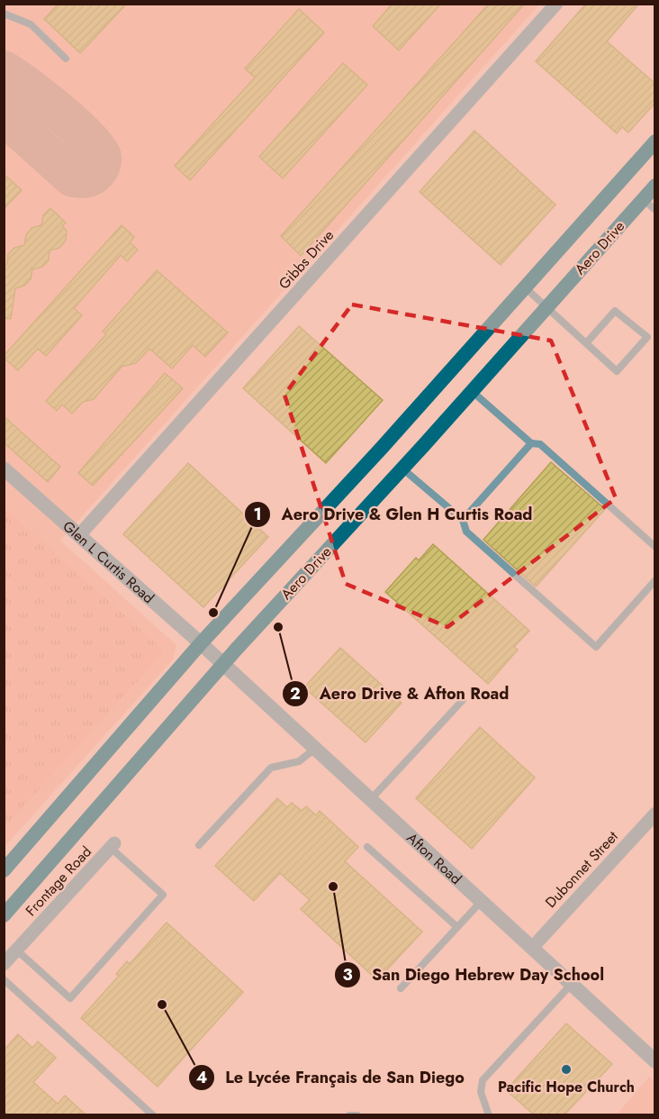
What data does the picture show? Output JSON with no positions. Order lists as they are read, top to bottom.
{
  "streets": {
    "main road": ["Aero Drive"],
    "street": [
      "Gibbs Drive",
      "Glen L Curtis Road",
      "Afton Road",
      "Dubonnet Street",
      "Frontage Road"
    ]
  },
  "crossings": [
    ["Aero Drive", "Glen L Curtis Road"],
    ["Aero Drive", "Afton Road"],
    ["Gibbs Drive", "Glen L Curtis Road"],
    ["Glen L Curtis Road", "Afton Road"],
    ["Afton Road", "Dubonnet Street"]
  ],
  "places": [
    "Aero Drive & Glen H Curtis Road",
    "Aero Drive & Afton Road",
    "San Diego Hebrew Day School",
    "Le Lycée Français de San Diego",
    "Pacific Hope Church"
  ]
}
